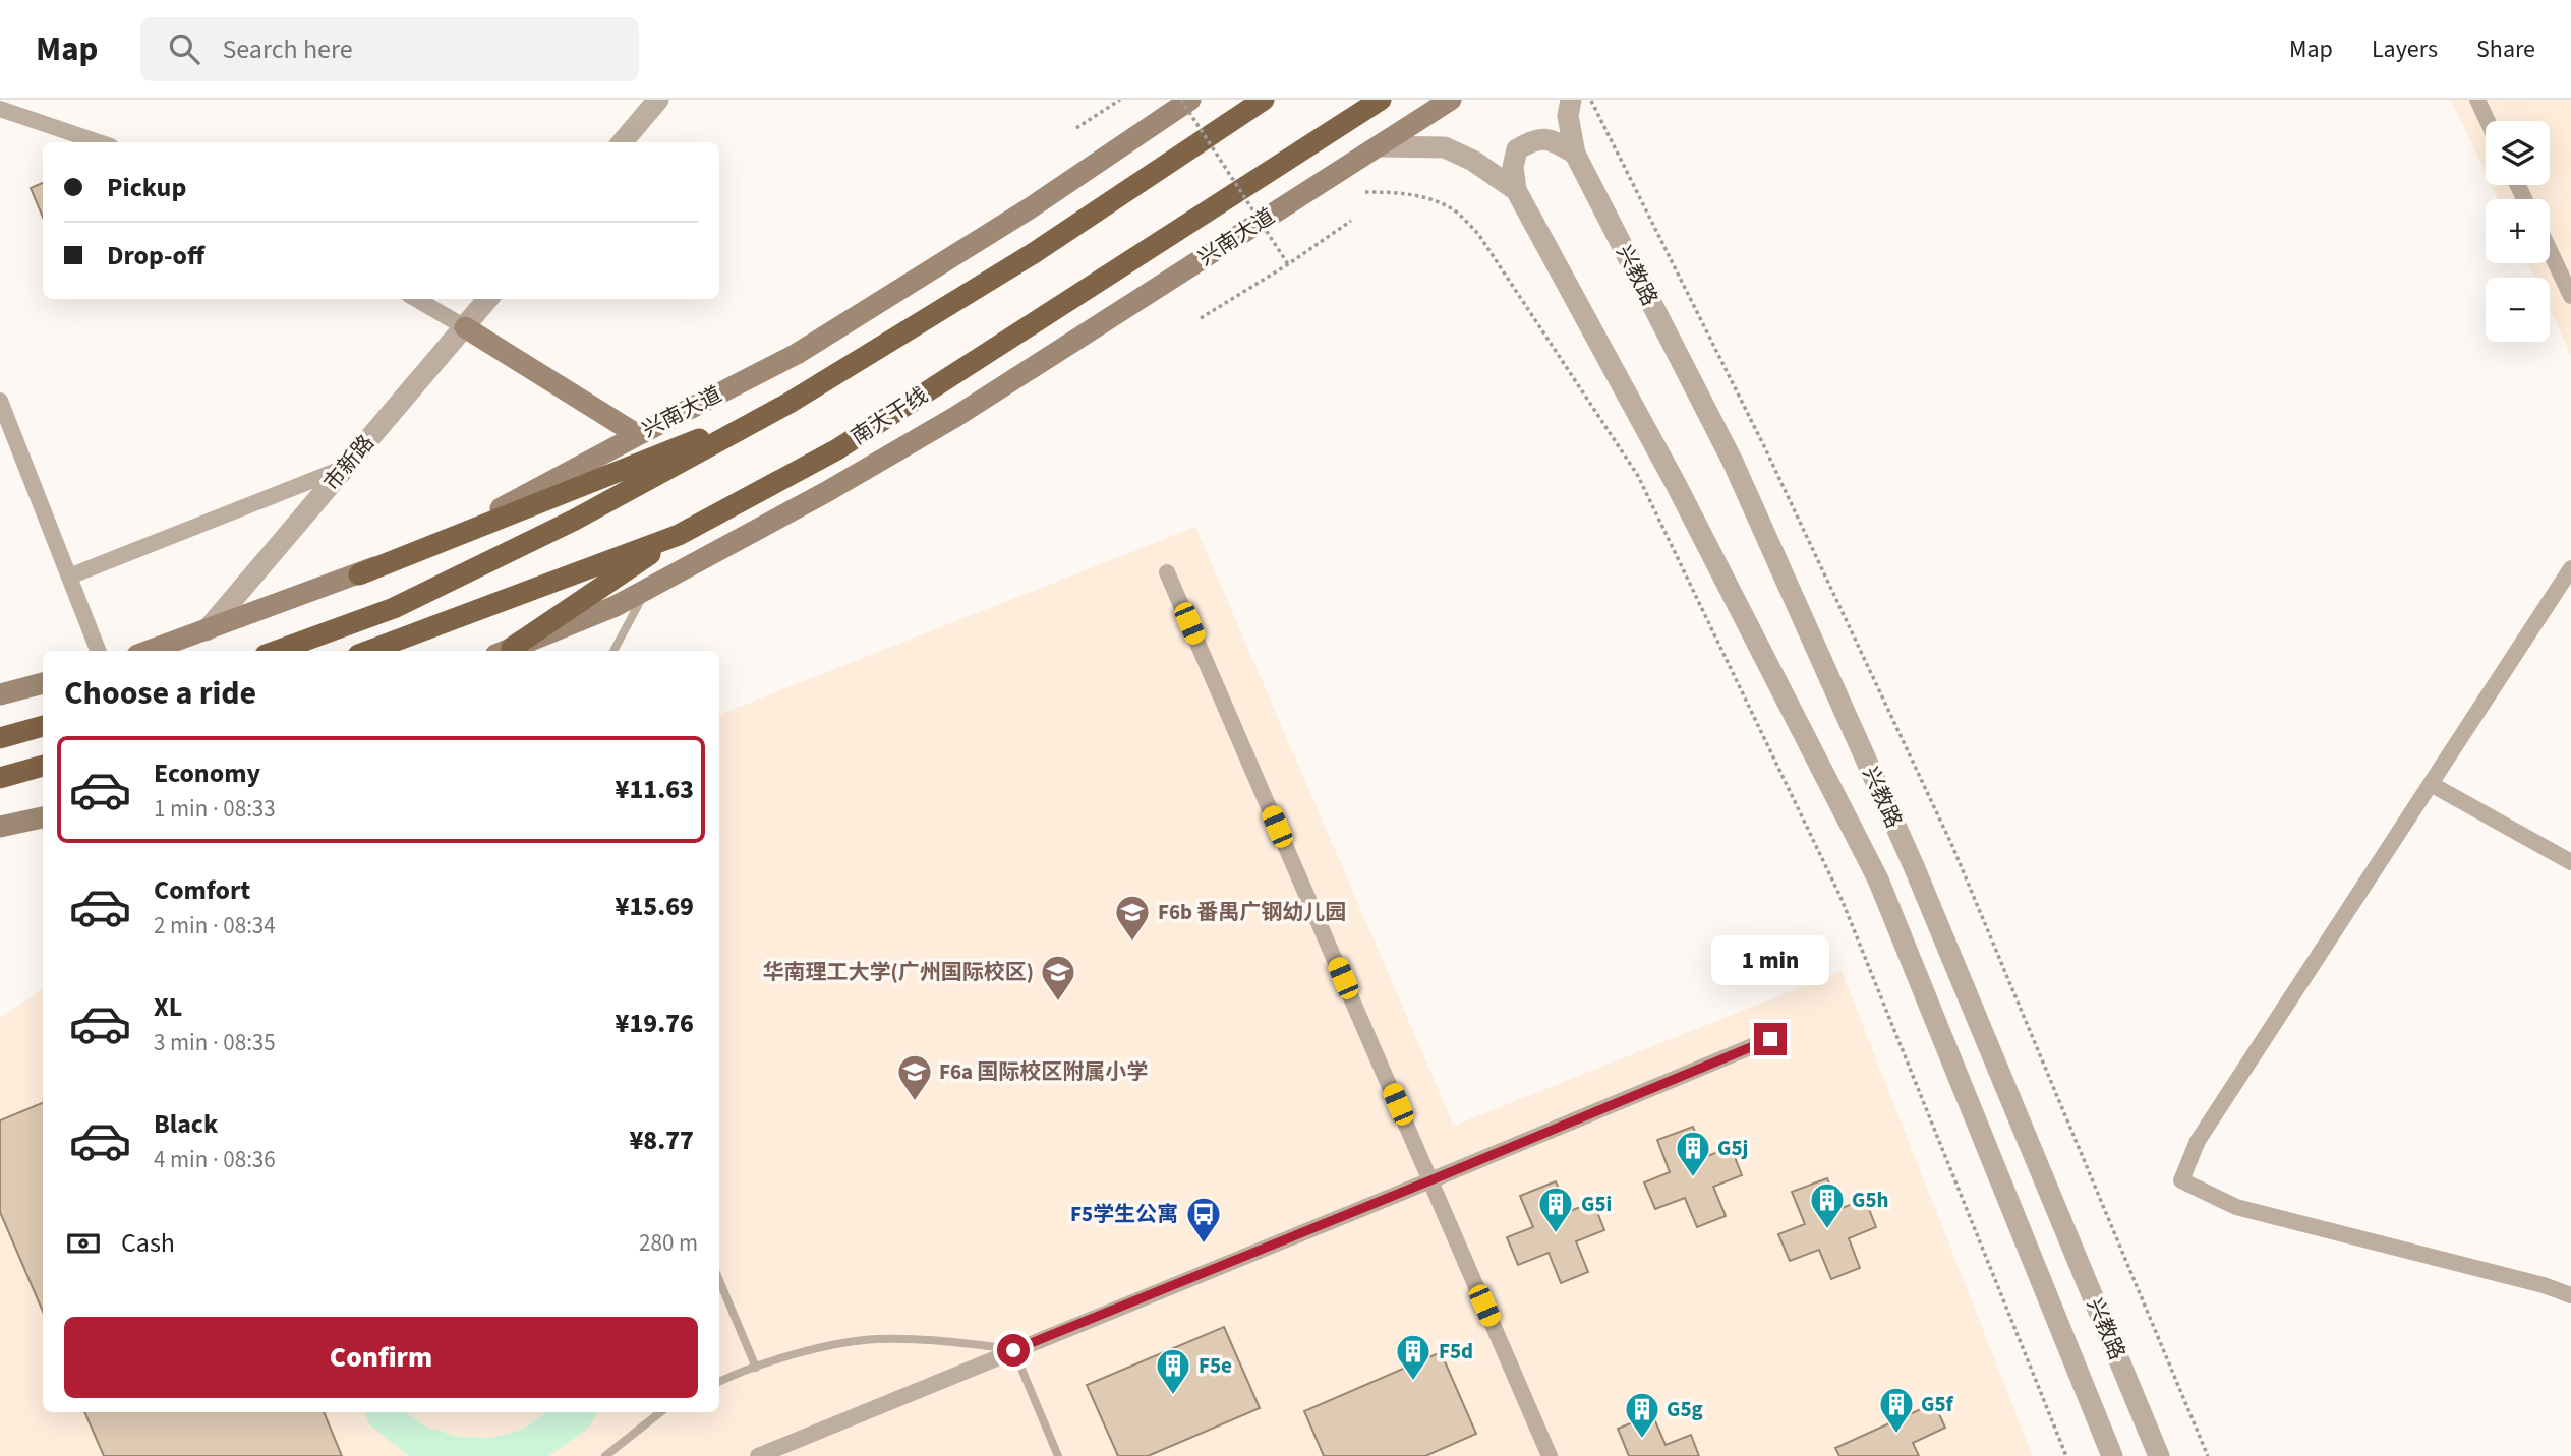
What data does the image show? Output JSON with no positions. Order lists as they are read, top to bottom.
{
  "streets": {
    "highway": ["南大干线"],
    "main road": ["兴南大道"],
    "street": ["兴教路", "市新路"]
  },
  "crossings": [
    ["兴南大道", "市新路"]
  ],
  "places": {
    "school or university": ["F6b 番禺广钢幼儿园", "华南理工大学(广州国际校区)", "F6a 国际校区附属小学"],
    "building": [
      "G5j",
      "G5h",
      "G5i",
      "F5d",
      "F5e",
      "G5f",
      "G5g"
    ],
    "bus stop": ["F5学生公寓"]
  },
  "page": {
    "header": "Map",
    "search": "Search here",
    "nav": ["Map", "Layers", "Share"],
    "map_buttons": ["+", "−"],
    "banner": ["Pickup", "Drop-off"],
    "heading": "Choose a ride",
    "list": [
      {
        "name": "Economy",
        "note": "1 min · 08:33",
        "value": "¥11.63"
      },
      {
        "name": "Comfort",
        "note": "2 min · 08:34",
        "value": "¥15.69"
      },
      {
        "name": "XL",
        "note": "3 min · 08:35",
        "value": "¥19.76"
      },
      {
        "name": "Black",
        "note": "4 min · 08:36",
        "value": "¥8.77"
      }
    ],
    "bubble": "1 min",
    "pay": ["Cash", "280 m"],
    "buttons": "Confirm"
  }
}
